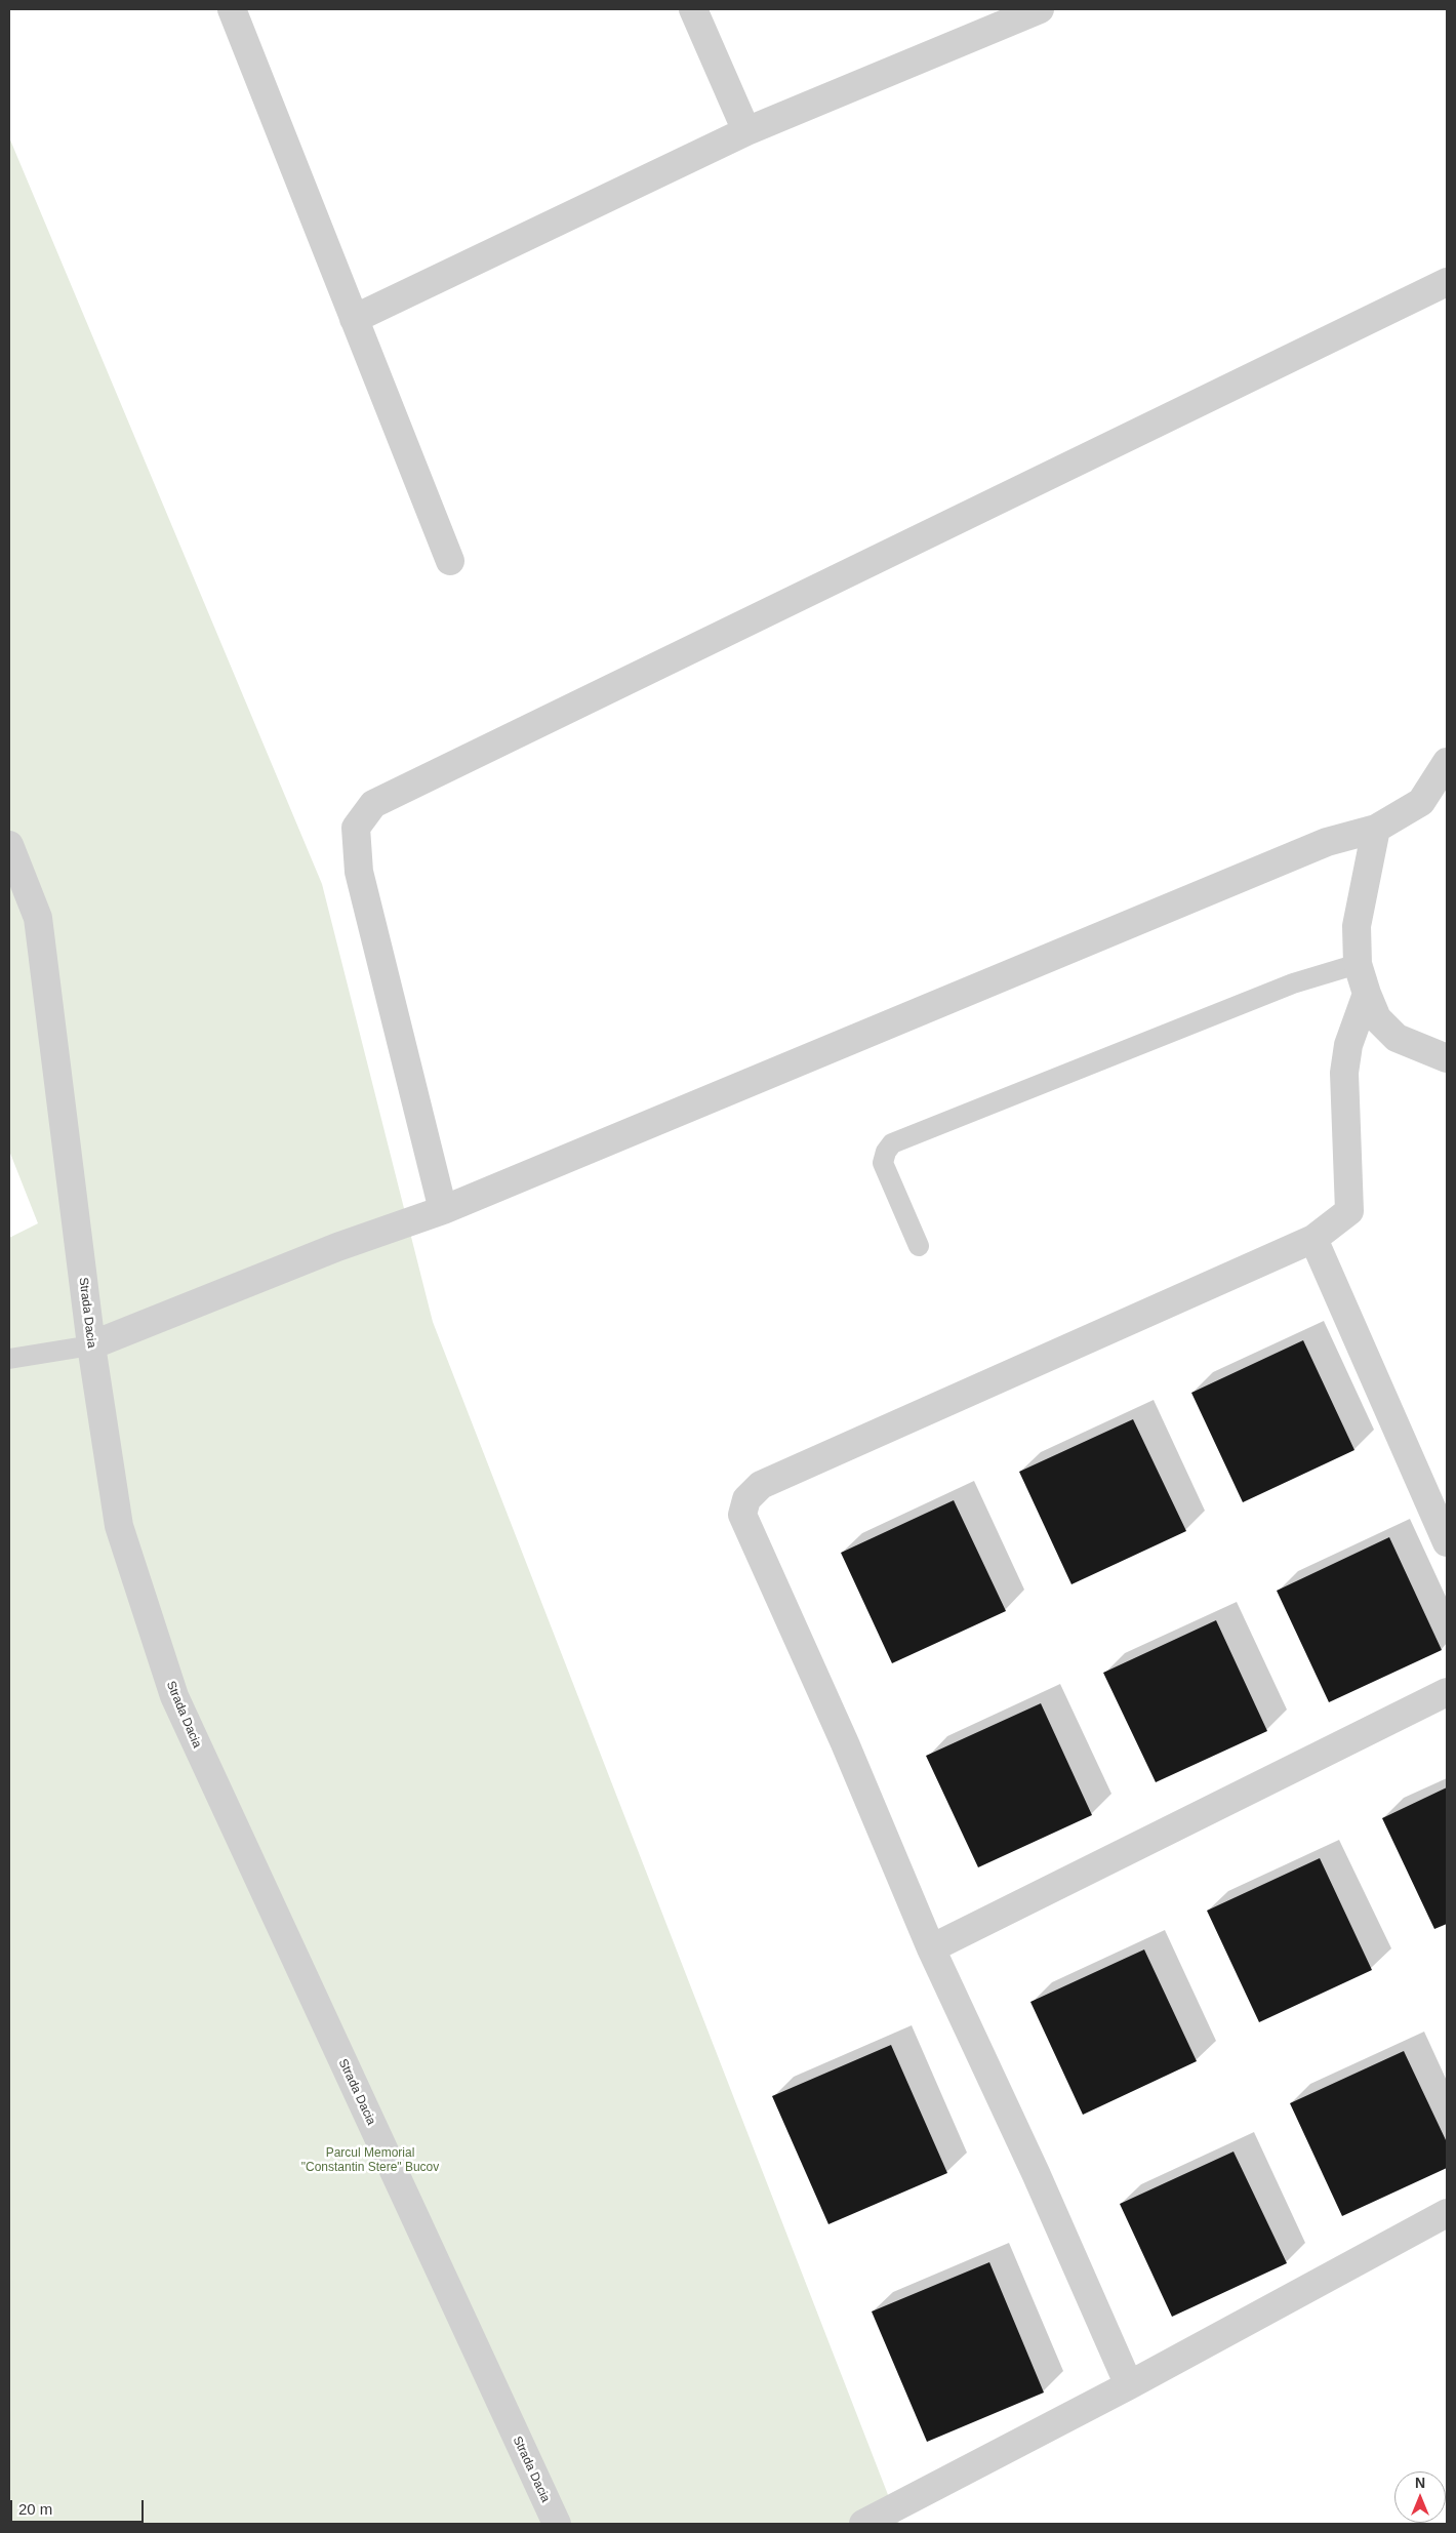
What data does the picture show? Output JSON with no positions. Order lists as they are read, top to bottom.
{
  "streets": {
    "street": ["Strada Dacia"]
  },
  "parks": ["Parcul Memorial \"Constantin Stere\" Bucov"],
  "scale_bar": "20 m",
  "north": "top"
}
